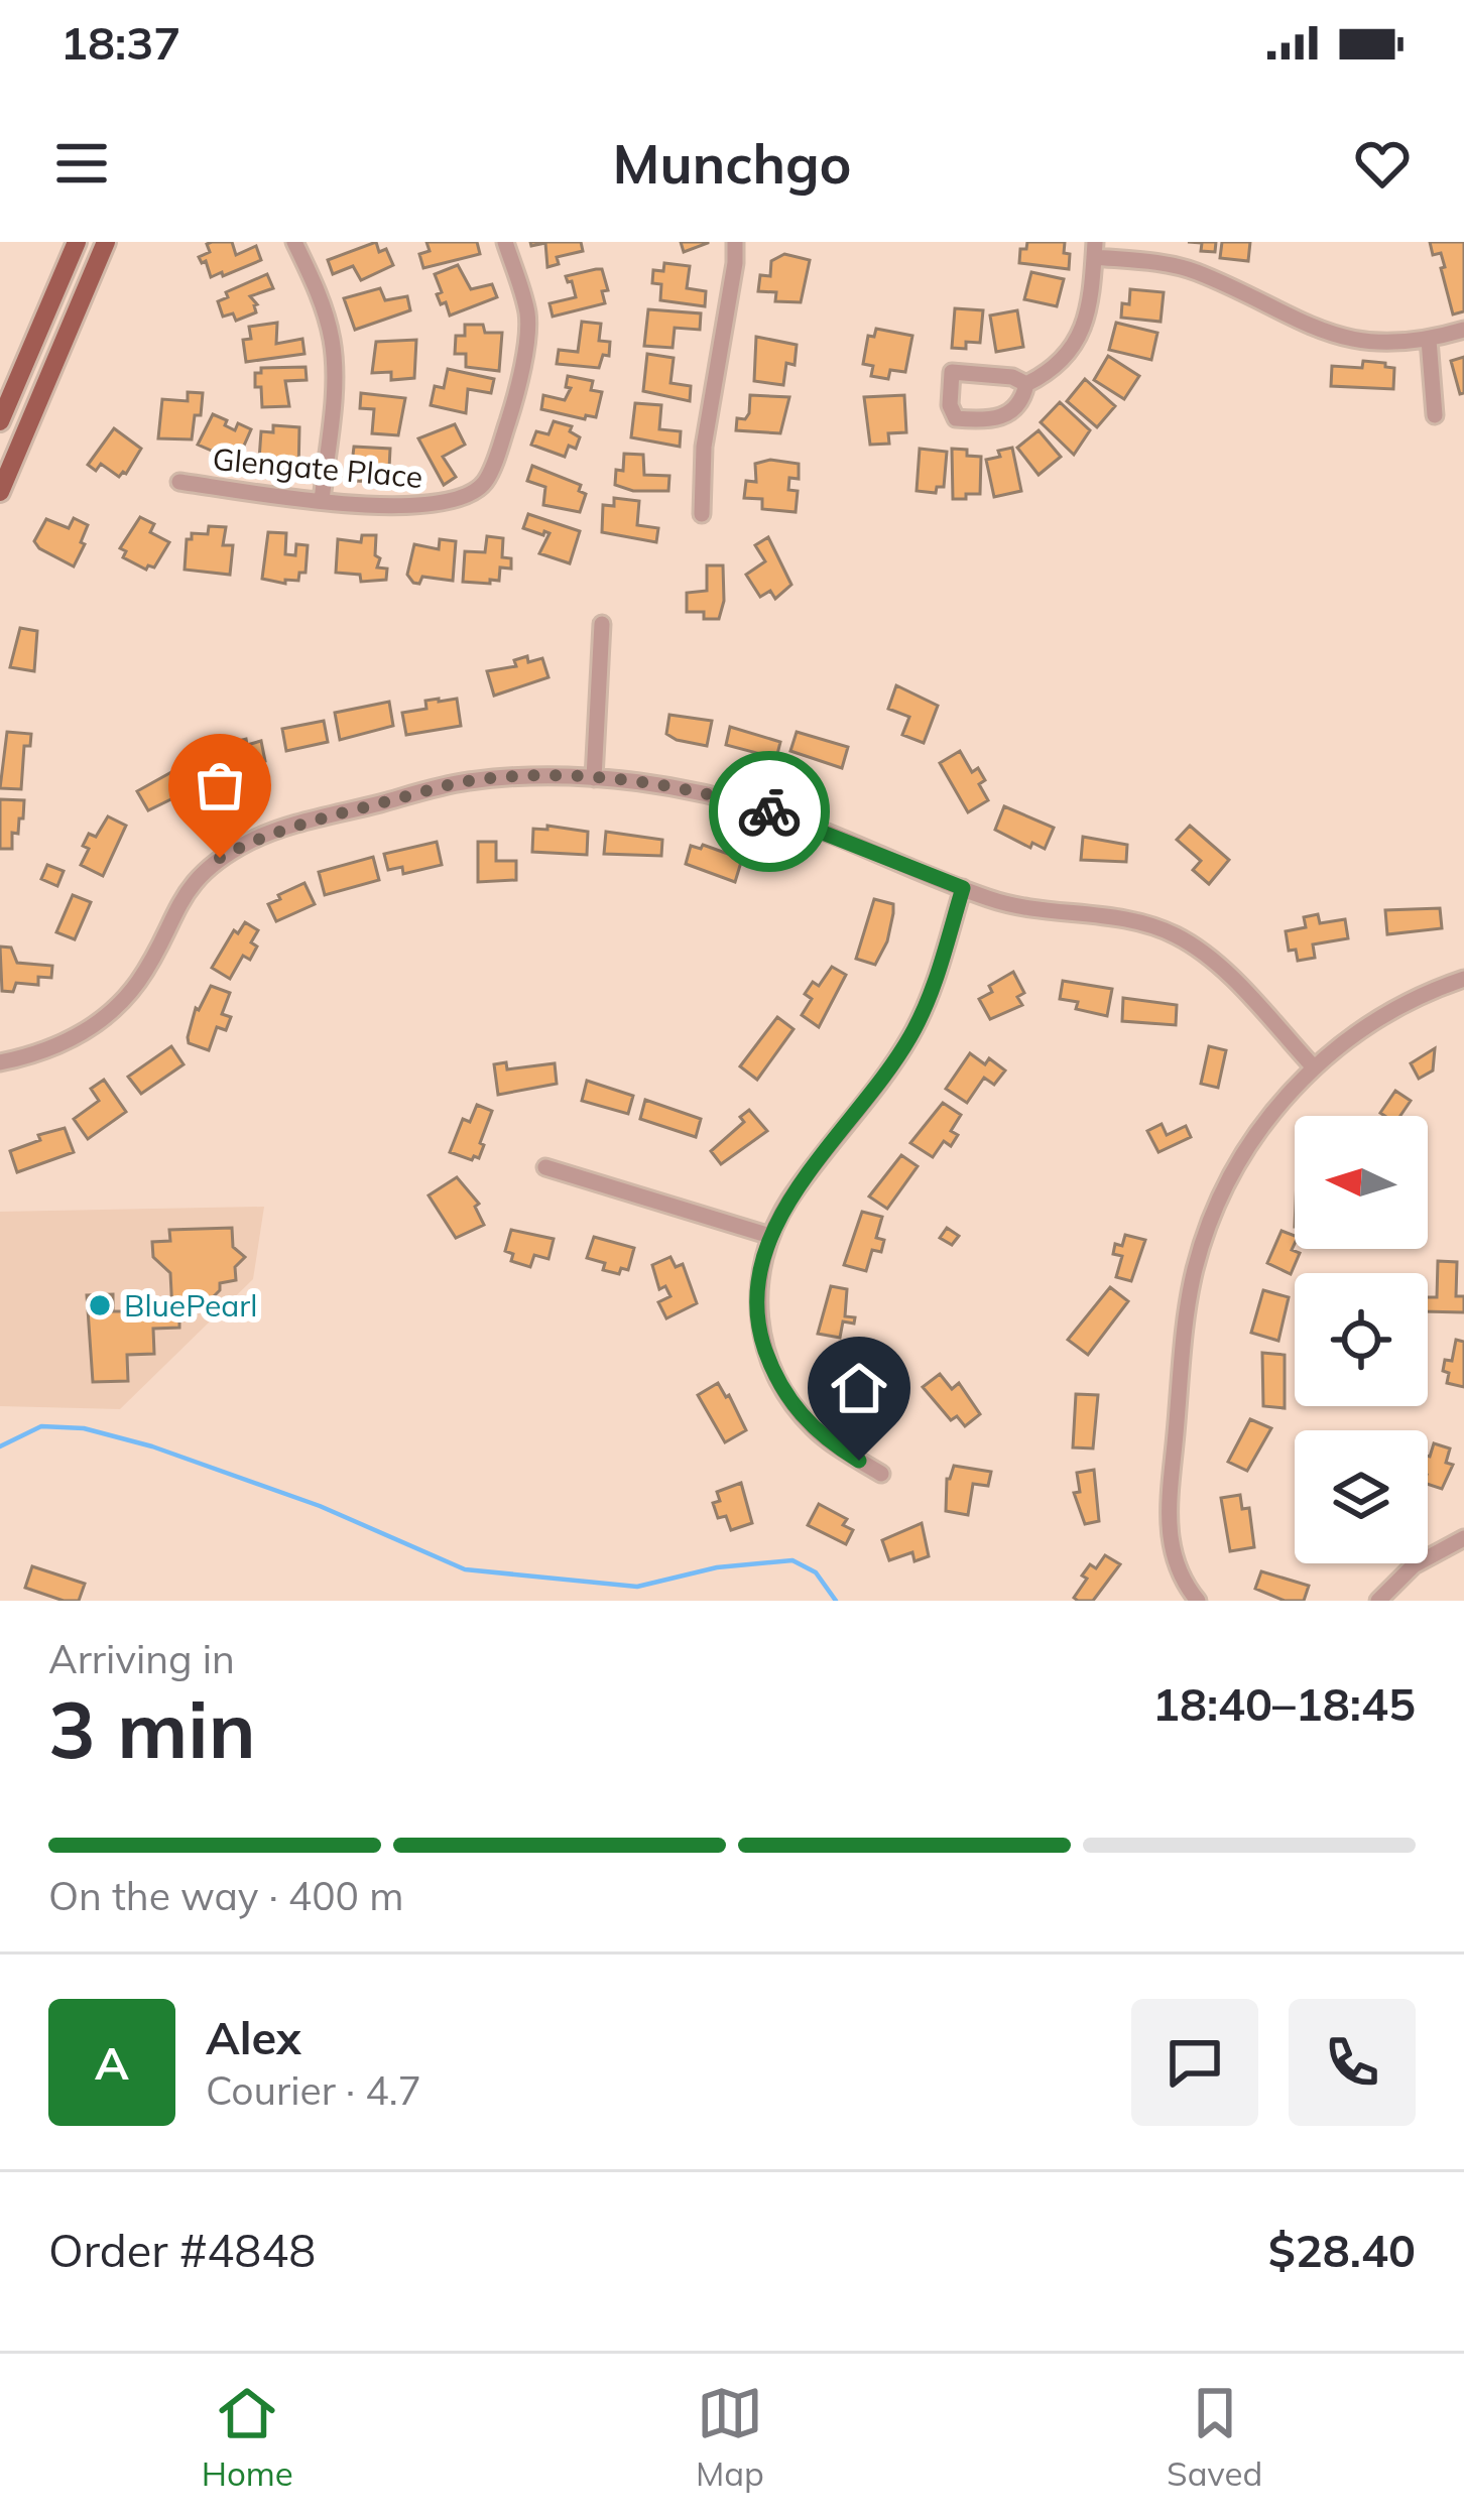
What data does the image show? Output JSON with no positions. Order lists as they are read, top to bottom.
{
  "streets": {
    "street": ["Glengate Place"]
  },
  "places": ["BluePearl"],
  "north": "left",
  "page": {
    "status": "18:37",
    "header": "Munchgo",
    "heading": ["3 min", "Arriving in", "18:40–18:45"],
    "panel": [
      "Alex",
      "Courier · 4.7",
      "Order #4848",
      "$28.40"
    ],
    "bar": "On the way · 400 m",
    "round": "A",
    "tabs": ["Home", "Map", "Saved"]
  }
}
